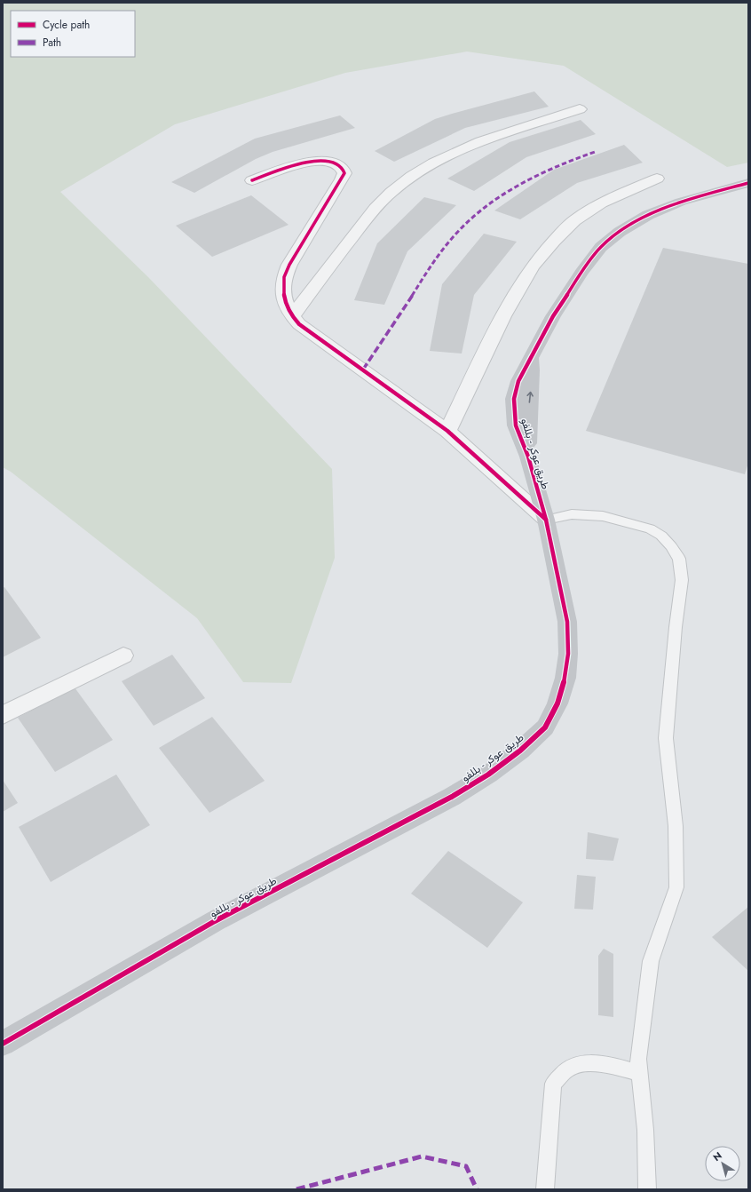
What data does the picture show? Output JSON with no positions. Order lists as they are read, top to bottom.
{
  "streets": {
    "street": ["طريق عوكر - بللفو"]
  },
  "legend": ["Cycle path", "Path"],
  "north": "top left"
}
